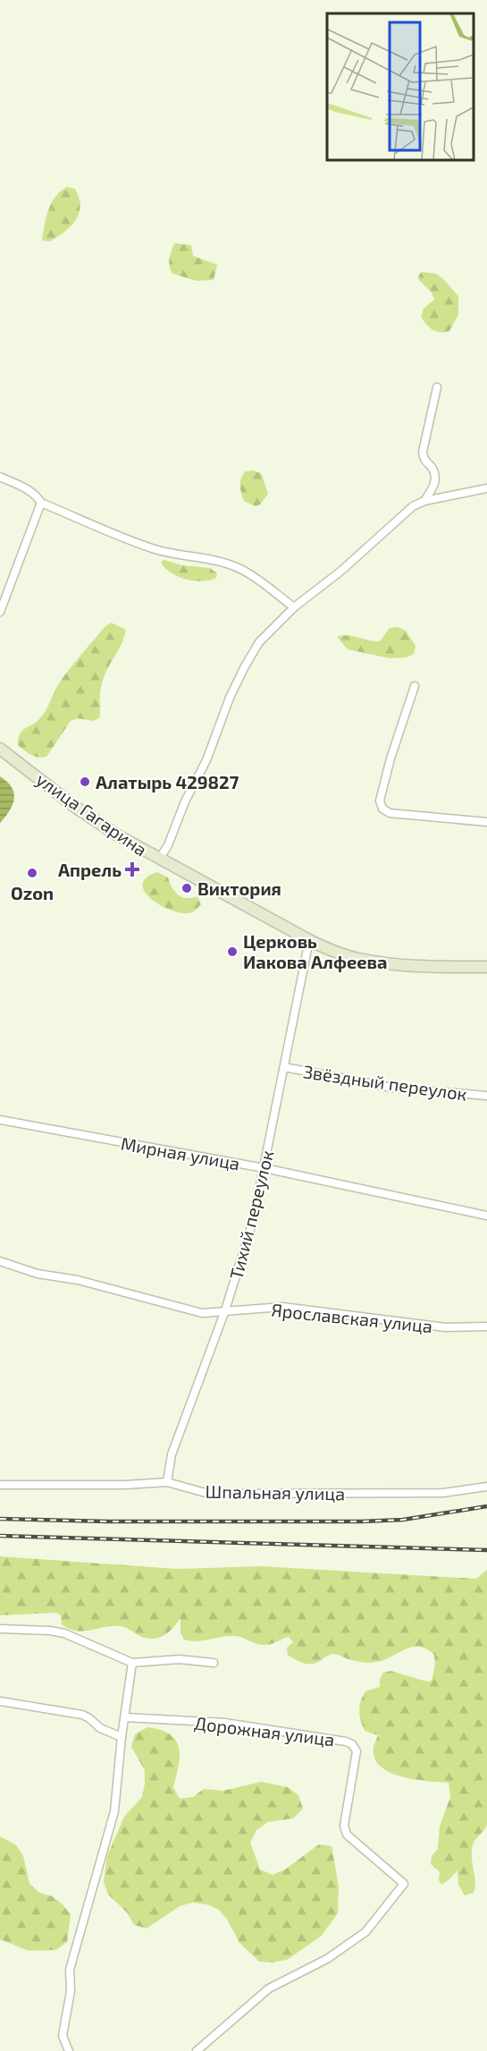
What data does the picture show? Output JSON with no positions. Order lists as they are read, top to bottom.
{
  "streets": {
    "main road": ["улица Гагарина"],
    "street": [
      "Звёздный переулок",
      "Мирная улица",
      "Тихий переулок",
      "Ярославская улица",
      "Шпальная улица",
      "Дорожная улица"
    ]
  },
  "crossings": [
    ["улица Гагарина", "Тихий переулок"],
    ["Звёздный переулок", "Тихий переулок"],
    ["Мирная улица", "Тихий переулок"],
    ["Тихий переулок", "Ярославская улица"],
    ["Тихий переулок", "Шпальная улица"]
  ],
  "places": {
    "other": [
      "Алатырь 429827",
      "Ozon",
      "Виктория",
      "Церковь Иакова Алфеева"
    ],
    "health": ["Апрель"]
  }
}
